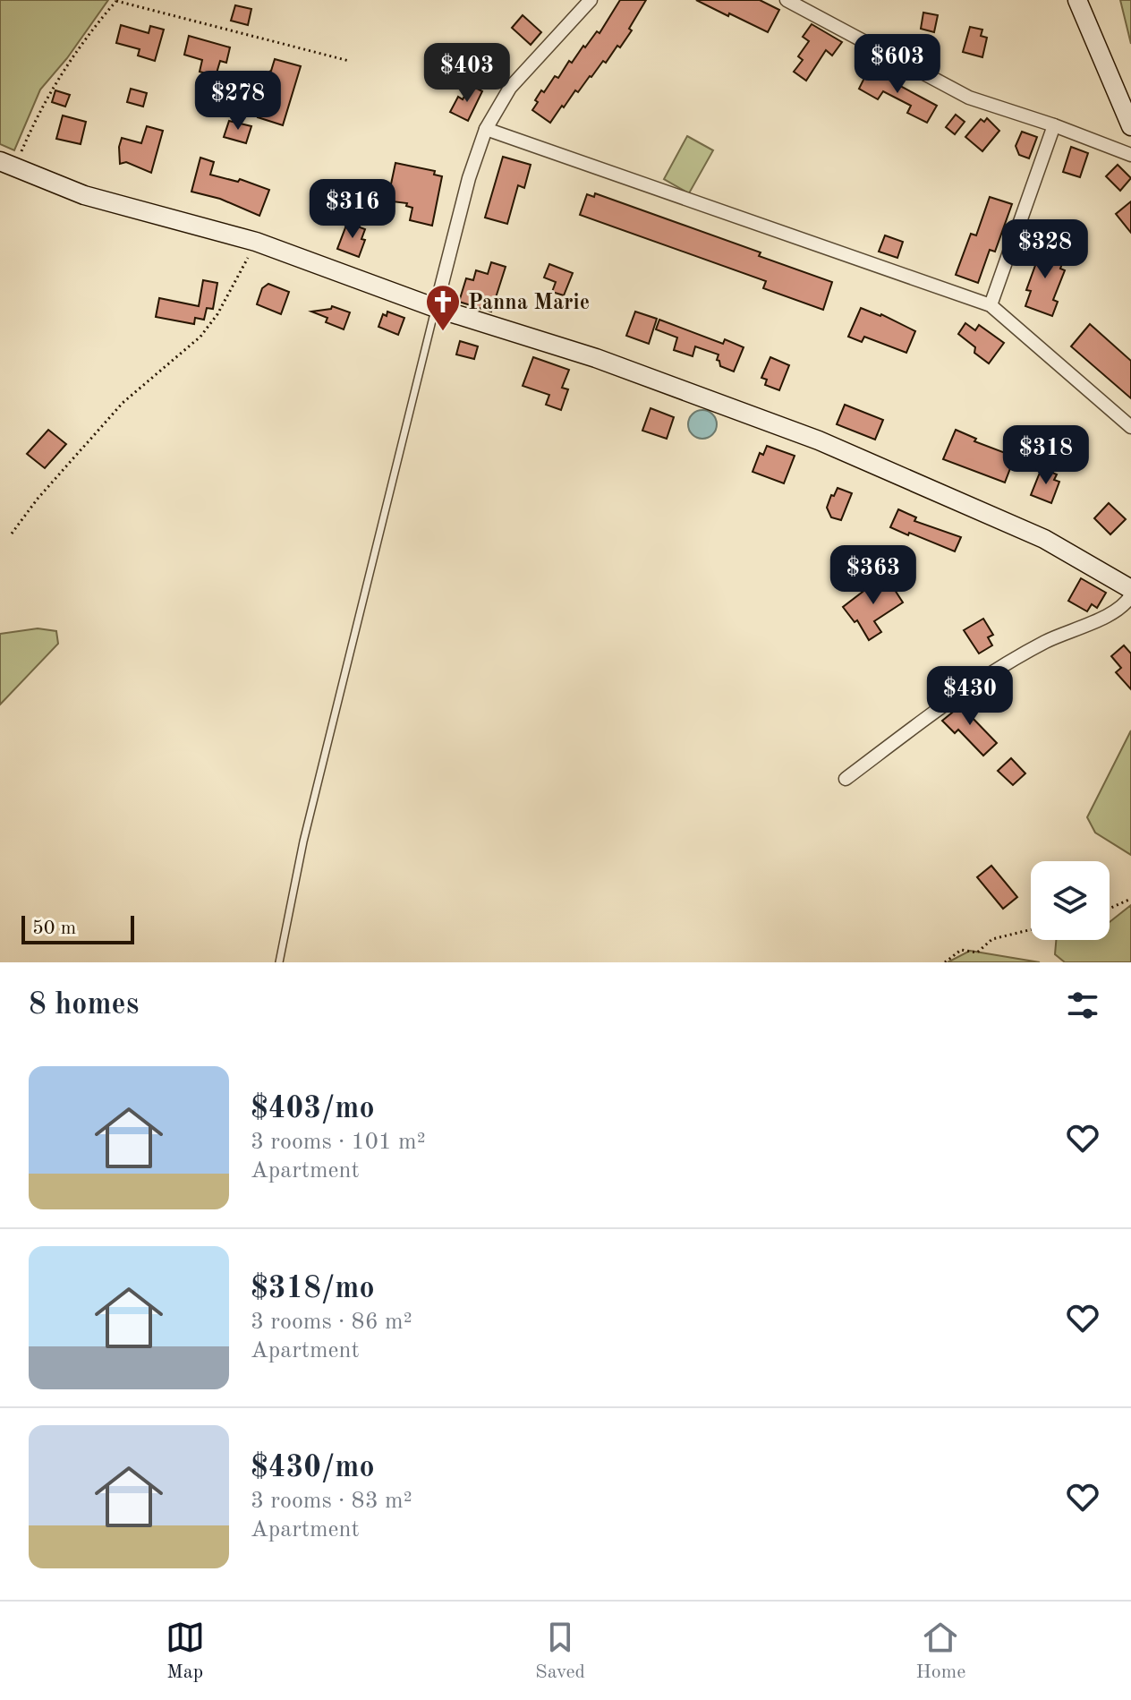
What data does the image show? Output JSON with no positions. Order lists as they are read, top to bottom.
{
  "places": {
    "church": ["Panna Marie"]
  },
  "scale_bar": "50 m",
  "page": {
    "price": [
      "$603",
      "$403",
      "$278",
      "$316",
      "$328",
      "$318",
      "$363",
      "$430"
    ],
    "scale": "50 m",
    "heading": "8 homes",
    "list": [
      {
        "name": "$403/mo",
        "note": "3 rooms · 101 m² · Apartment"
      },
      {
        "name": "$318/mo",
        "note": "3 rooms · 86 m² · Apartment"
      },
      {
        "name": "$430/mo",
        "note": "3 rooms · 83 m² · Apartment"
      }
    ],
    "tabs": ["Map", "Saved", "Home"]
  }
}
